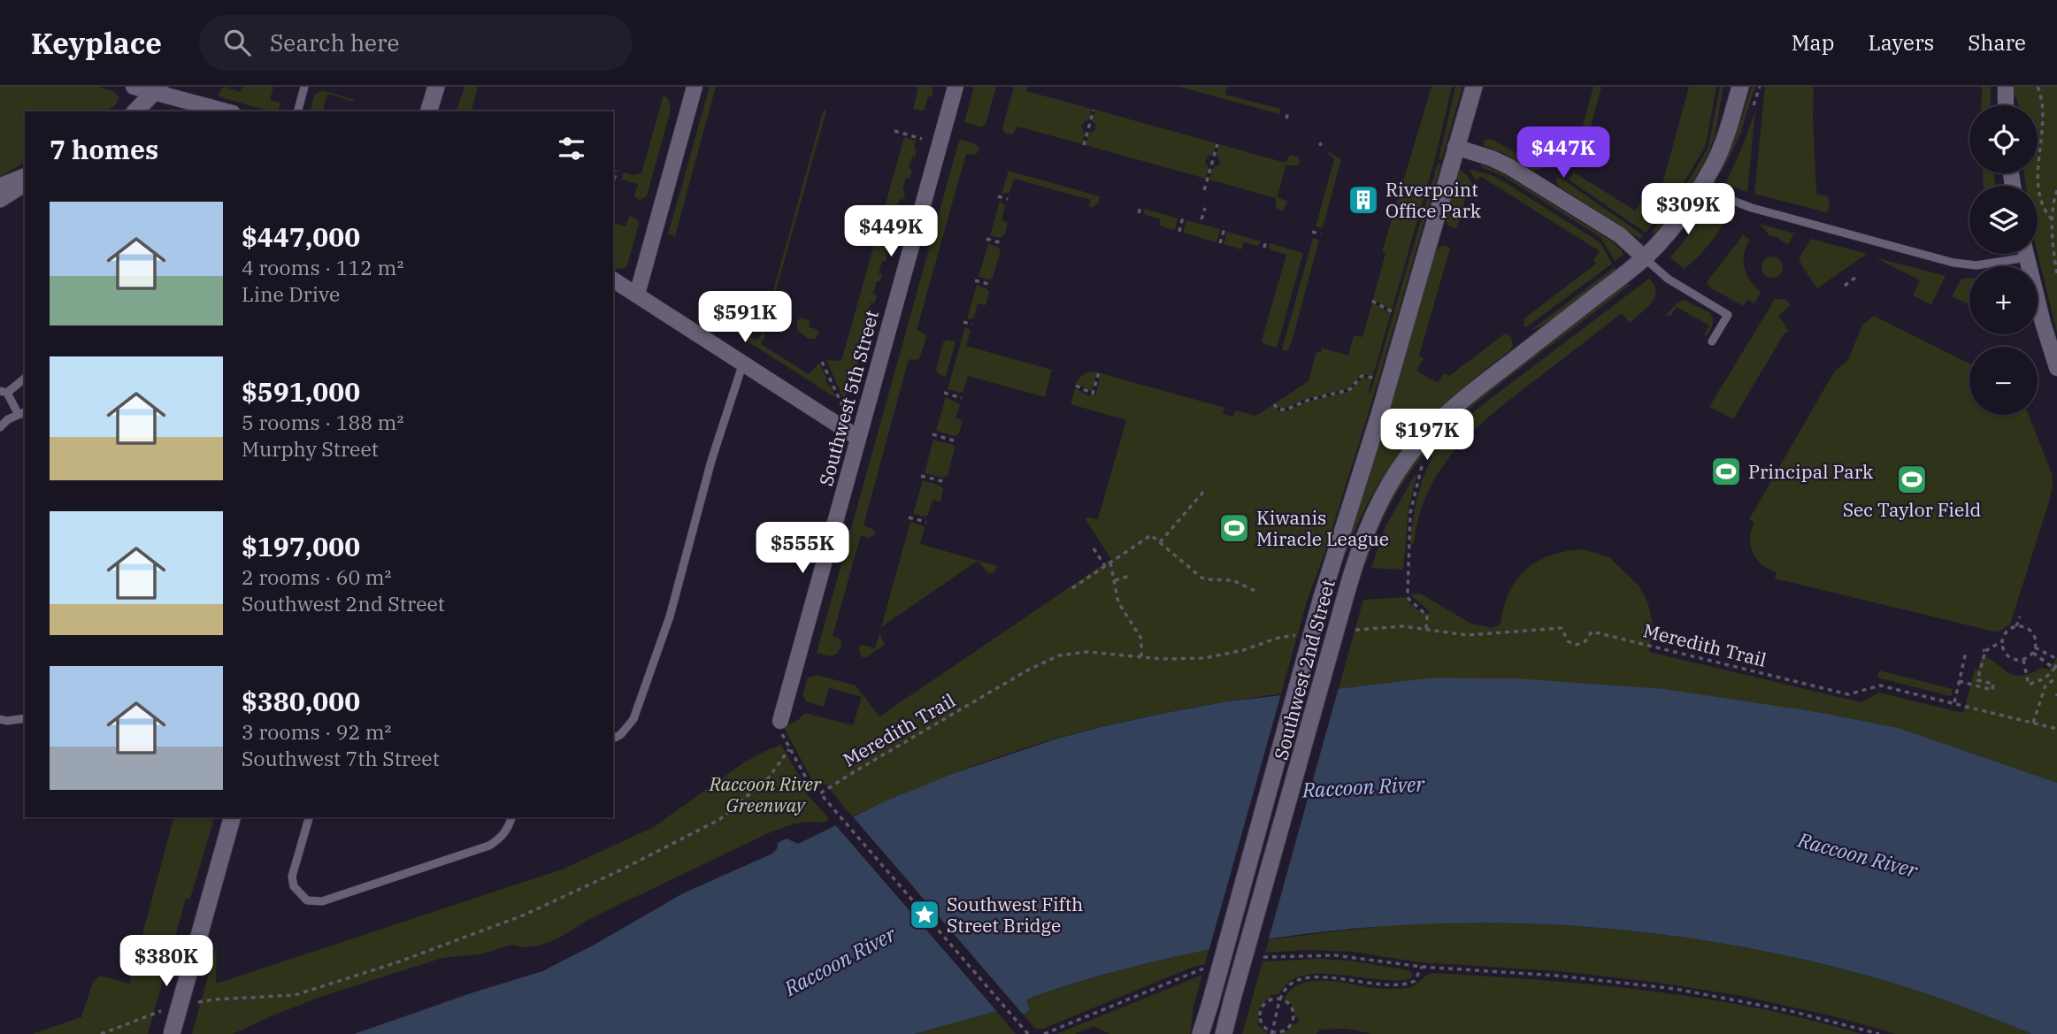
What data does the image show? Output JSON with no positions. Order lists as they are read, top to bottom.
{
  "streets": {
    "main road": ["Southwest 2nd Street"],
    "street": ["Southwest 5th Street"],
    "path": ["Meredith Trail"]
  },
  "water": ["Raccoon River"],
  "parks": ["Raccoon River Greenway"],
  "places": {
    "building": ["Riverpoint Office Park"],
    "sports": ["Principal Park", "Sec Taylor Field", "Kiwanis Miracle League"],
    "place": ["Southwest Fifth Street Bridge"]
  },
  "page": {
    "header": "Keyplace",
    "search": "Search here",
    "nav": ["Map", "Layers", "Share"],
    "map_buttons": ["+", "−"],
    "heading": "7 homes",
    "price": [
      "$447K",
      "$309K",
      "$449K",
      "$591K",
      "$197K",
      "$555K",
      "$380K"
    ],
    "list": [
      {
        "name": "$447,000",
        "note": "4 rooms · 112 m² · Line Drive"
      },
      {
        "name": "$591,000",
        "note": "5 rooms · 188 m² · Murphy Street"
      },
      {
        "name": "$197,000",
        "note": "2 rooms · 60 m² · Southwest 2nd Street"
      },
      {
        "name": "$380,000",
        "note": "3 rooms · 92 m² · Southwest 7th Street"
      }
    ]
  }
}
